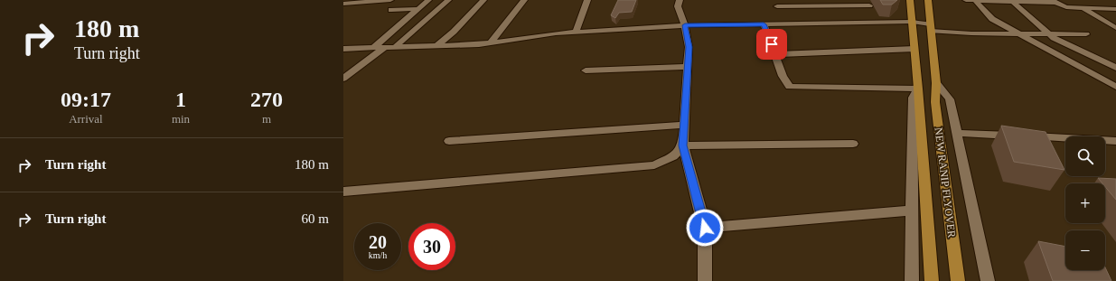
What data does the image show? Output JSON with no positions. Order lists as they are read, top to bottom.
{
  "streets": {
    "main road": ["NEW RANIP FLYOVER"]
  },
  "page": {
    "turn": ["180 m", "Turn right"],
    "eta": [
      "09:17",
      "Arrival",
      "1",
      "min",
      "270",
      "m"
    ],
    "map_buttons": ["+", "−"],
    "list": [
      {
        "name": "Turn right",
        "value": "180 m"
      },
      {
        "name": "Turn right",
        "value": "60 m"
      }
    ],
    "speed": "20 km/h",
    "limit": "30"
  }
}
